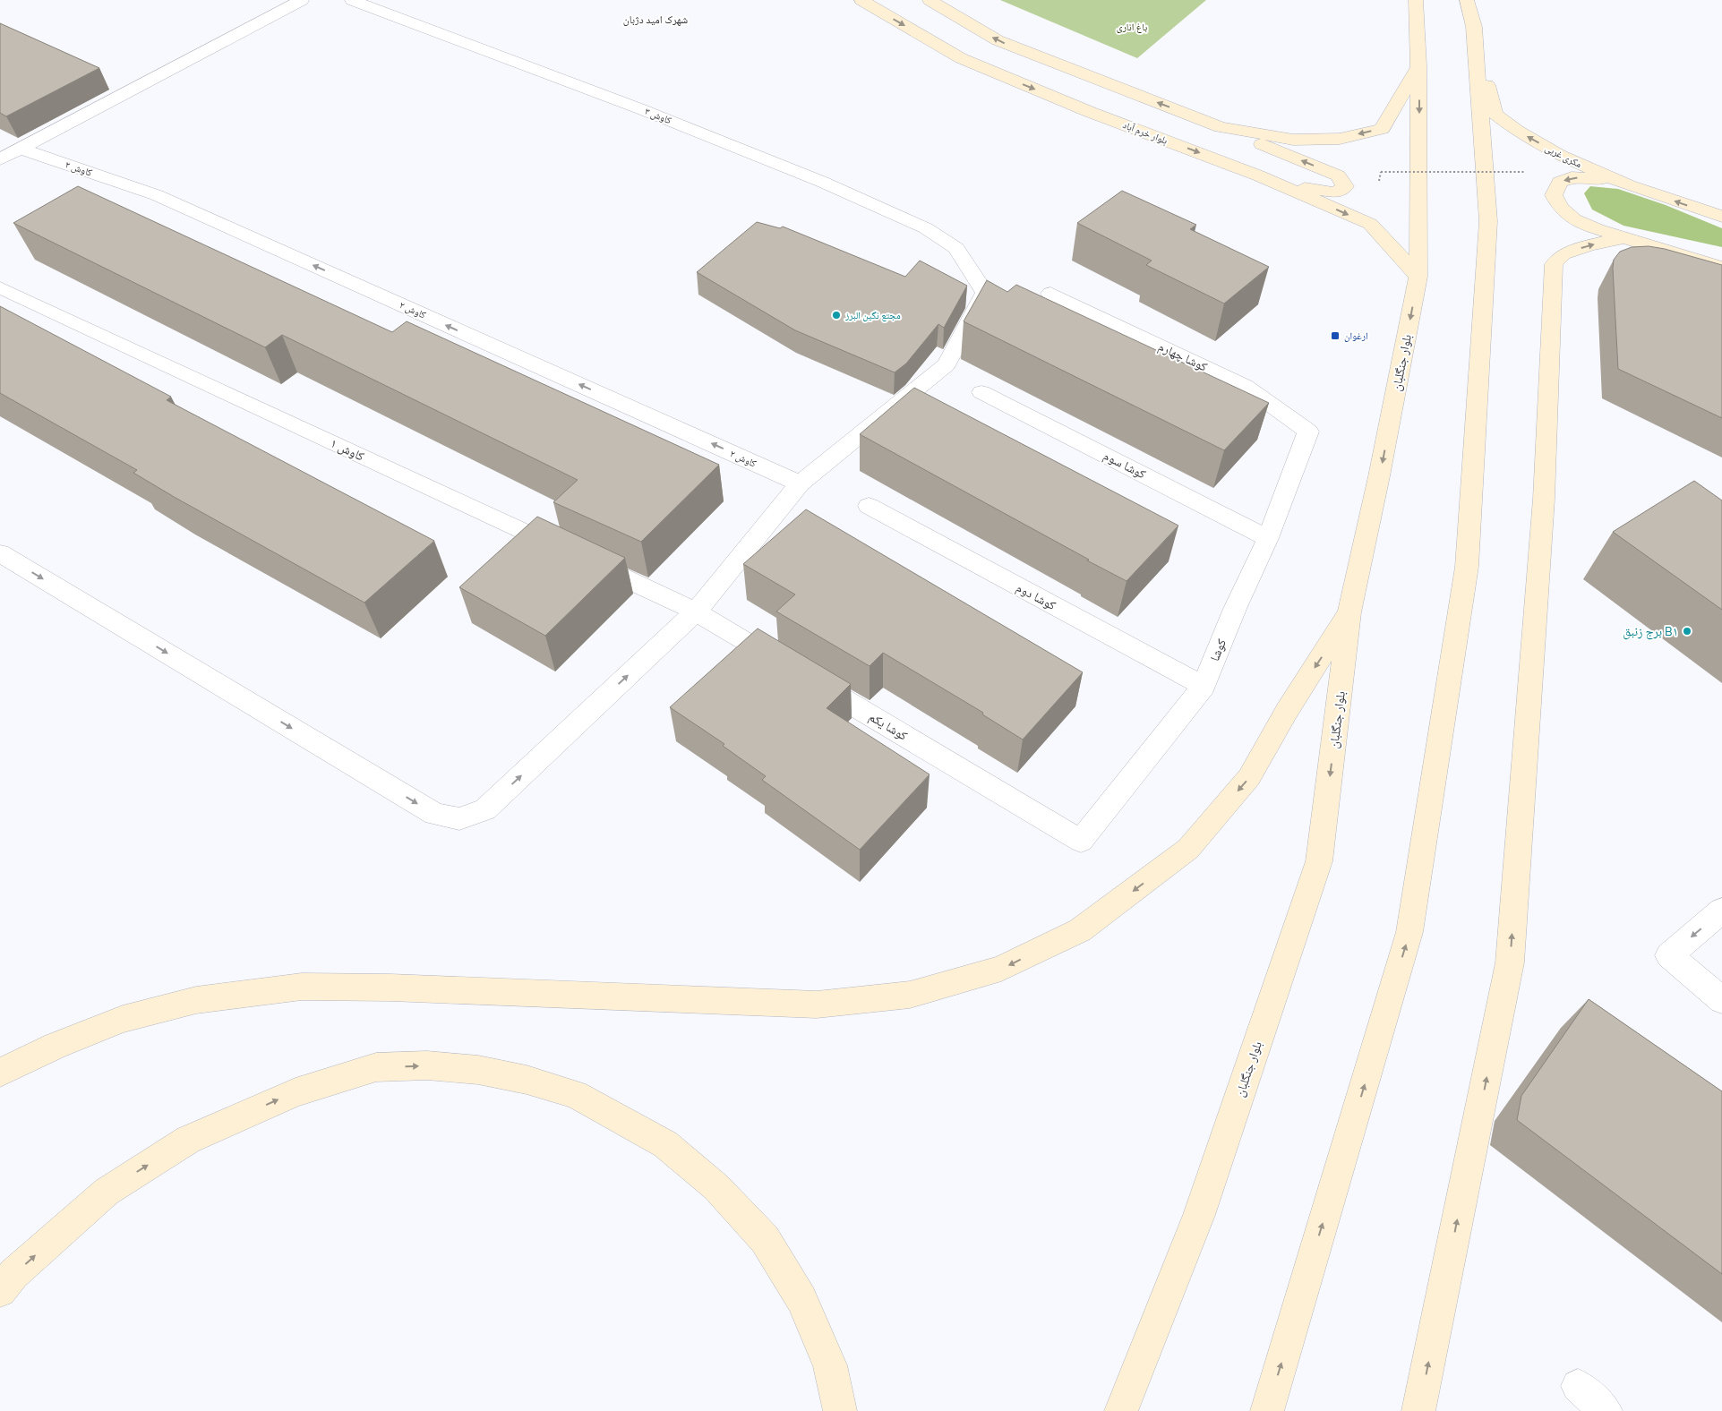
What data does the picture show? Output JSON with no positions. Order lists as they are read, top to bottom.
{
  "streets": {
    "street": [
      "کاوش ۳",
      "بلوار خرم آباد",
      "مکری غربی",
      "کاوش ۲",
      "کوشا چهارم",
      "بلوار جنگلبان",
      "کاوش ۱",
      "کوشا سوم",
      "کوشا دوم",
      "کوشا",
      "کوشا یکم"
    ]
  },
  "crossings": [
    ["کاوش ۳", "کاوش ۲"],
    ["بلوار خرم آباد", "بلوار جنگلبان"],
    ["کوشا چهارم", "کوشا"],
    ["کاوش ۱", "کوشا یکم"],
    ["کوشا سوم", "کوشا"],
    ["کوشا دوم", "کوشا"],
    ["کوشا", "کوشا یکم"]
  ],
  "one_way": ["مکری غربی", "کاوش ۲"],
  "districts": ["شهرک امید دژبان"],
  "parks": ["باغ اناری"],
  "places": {
    "other": ["مجتع نگین البرز", "برج زنبق B۱"],
    "transit": ["ارغوان"]
  }
}
